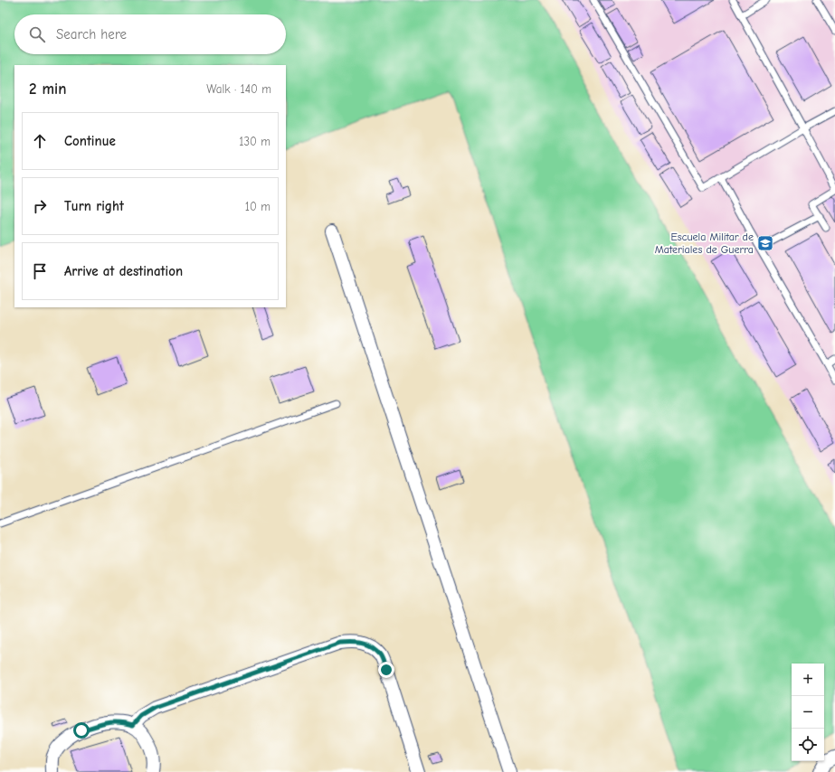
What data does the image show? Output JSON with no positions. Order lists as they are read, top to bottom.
{
  "places": {
    "school or university": ["Escuela Militar de Materiales de Guerra"]
  },
  "page": {
    "search": "Search here",
    "heading": ["2 min", "Walk · 140 m"],
    "list": [
      ["Continue", "130 m"],
      ["Turn right", "10 m"],
      "Arrive at destination"
    ],
    "map_buttons": ["+", "−"]
  }
}
